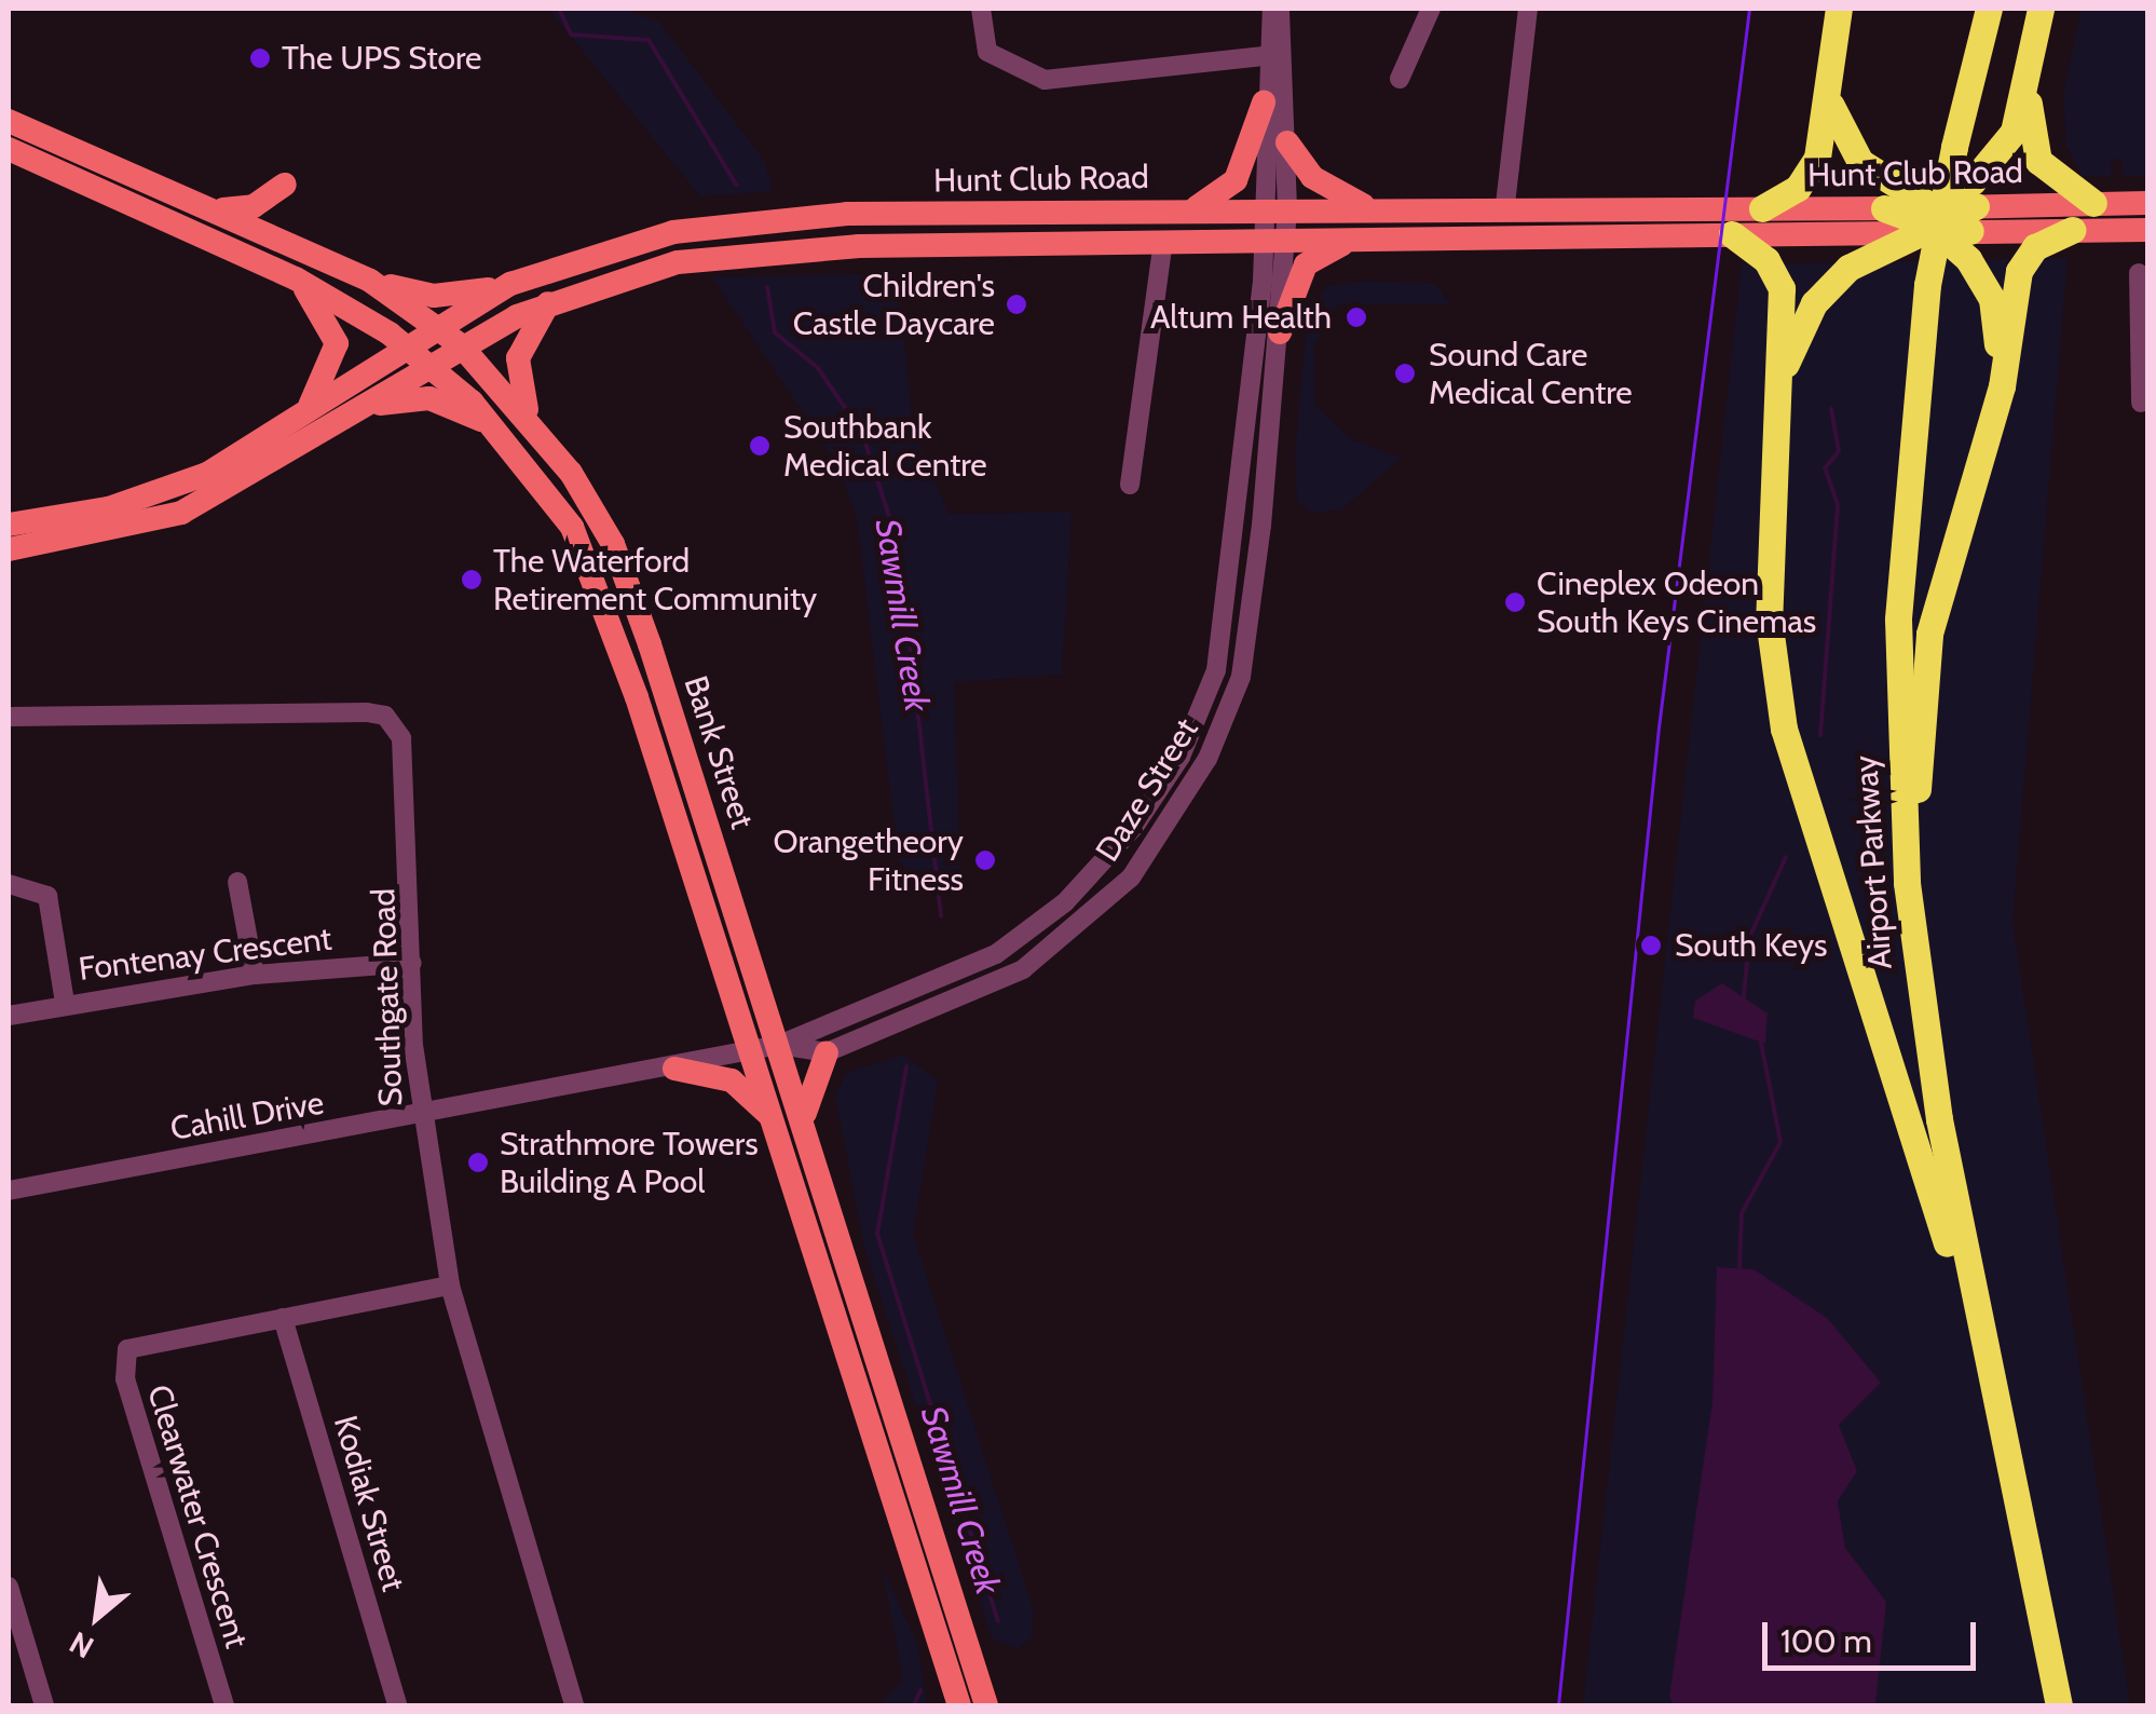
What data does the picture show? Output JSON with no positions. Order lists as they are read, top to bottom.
{
  "streets": {
    "highway": ["Airport Parkway"],
    "main road": ["Hunt Club Road", "Bank Street"],
    "street": [
      "Daze Street",
      "Fontenay Crescent",
      "Southgate Road",
      "Cahill Drive",
      "Kodiak Street",
      "Clearwater Crescent"
    ]
  },
  "crossings": [
    ["Hunt Club Road", "Bank Street"],
    ["Hunt Club Road", "Daze Street"],
    ["Bank Street", "Daze Street"],
    ["Bank Street", "Cahill Drive"],
    ["Daze Street", "Cahill Drive"],
    ["Fontenay Crescent", "Southgate Road"],
    ["Southgate Road", "Cahill Drive"],
    ["Southgate Road", "Clearwater Crescent"],
    ["Kodiak Street", "Clearwater Crescent"]
  ],
  "water": ["Sawmill Creek"],
  "places": [
    "The UPS Store",
    "Children's Castle Daycare",
    "Altum Health",
    "Sound Care Medical Centre",
    "Southbank Medical Centre",
    "The Waterford Retirement Community",
    "Cineplex Odeon South Keys Cinemas",
    "Orangetheory Fitness",
    "South Keys",
    "Strathmore Towers Building A Pool"
  ],
  "scale_bar": "100 m",
  "north": "bottom left"
}
